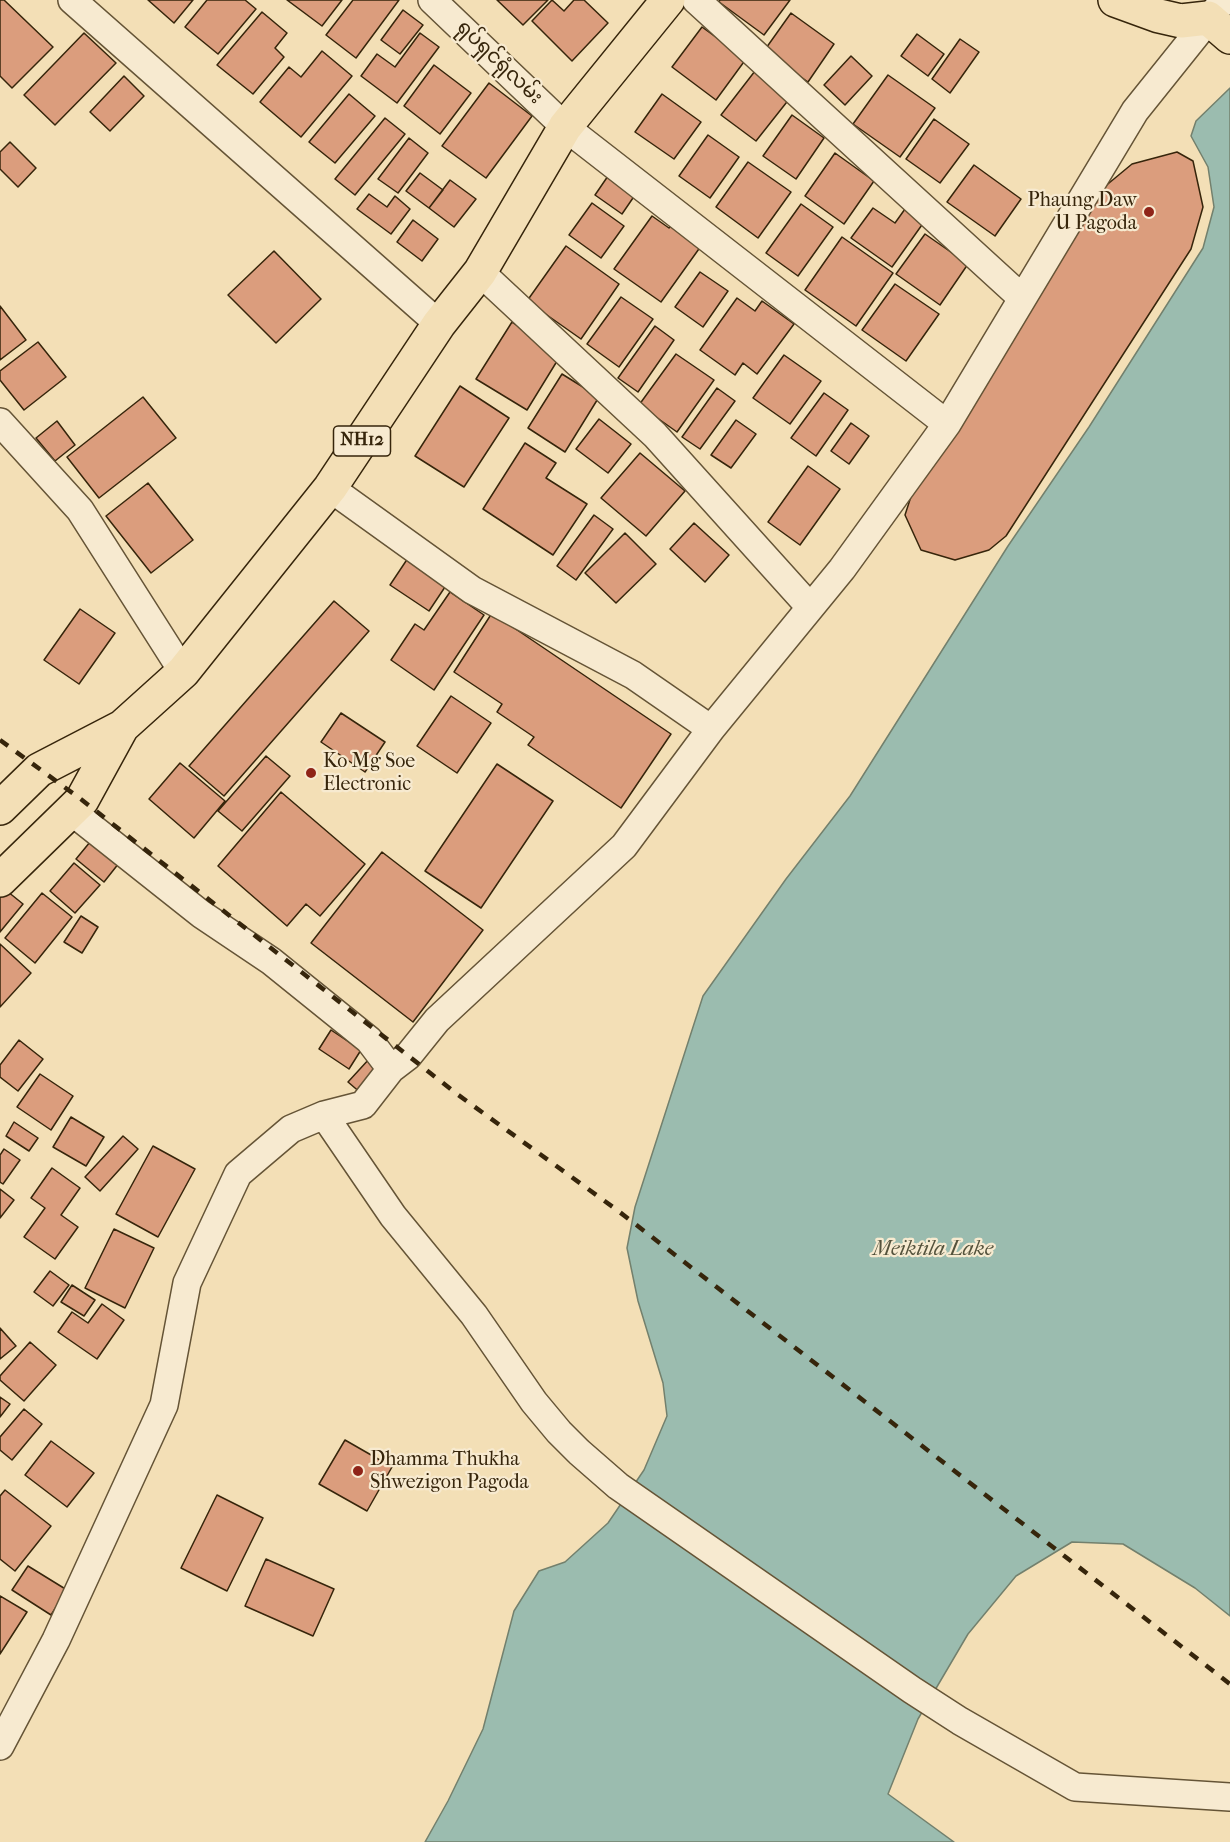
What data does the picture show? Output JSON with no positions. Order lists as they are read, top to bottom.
{
  "streets": {
    "highway": ["NH12"],
    "street": ["ရုပ်ရှင်ရုံလမ်း"]
  },
  "crossings": [
    ["ရုပ်ရှင်ရုံလမ်း", "NH12"]
  ],
  "water": ["Meiktila Lake"],
  "places": ["Phaung Daw U Pagoda", "Ko Mg Soe Electronic", "Dhamma Thukha Shwezigon Pagoda"]
}
